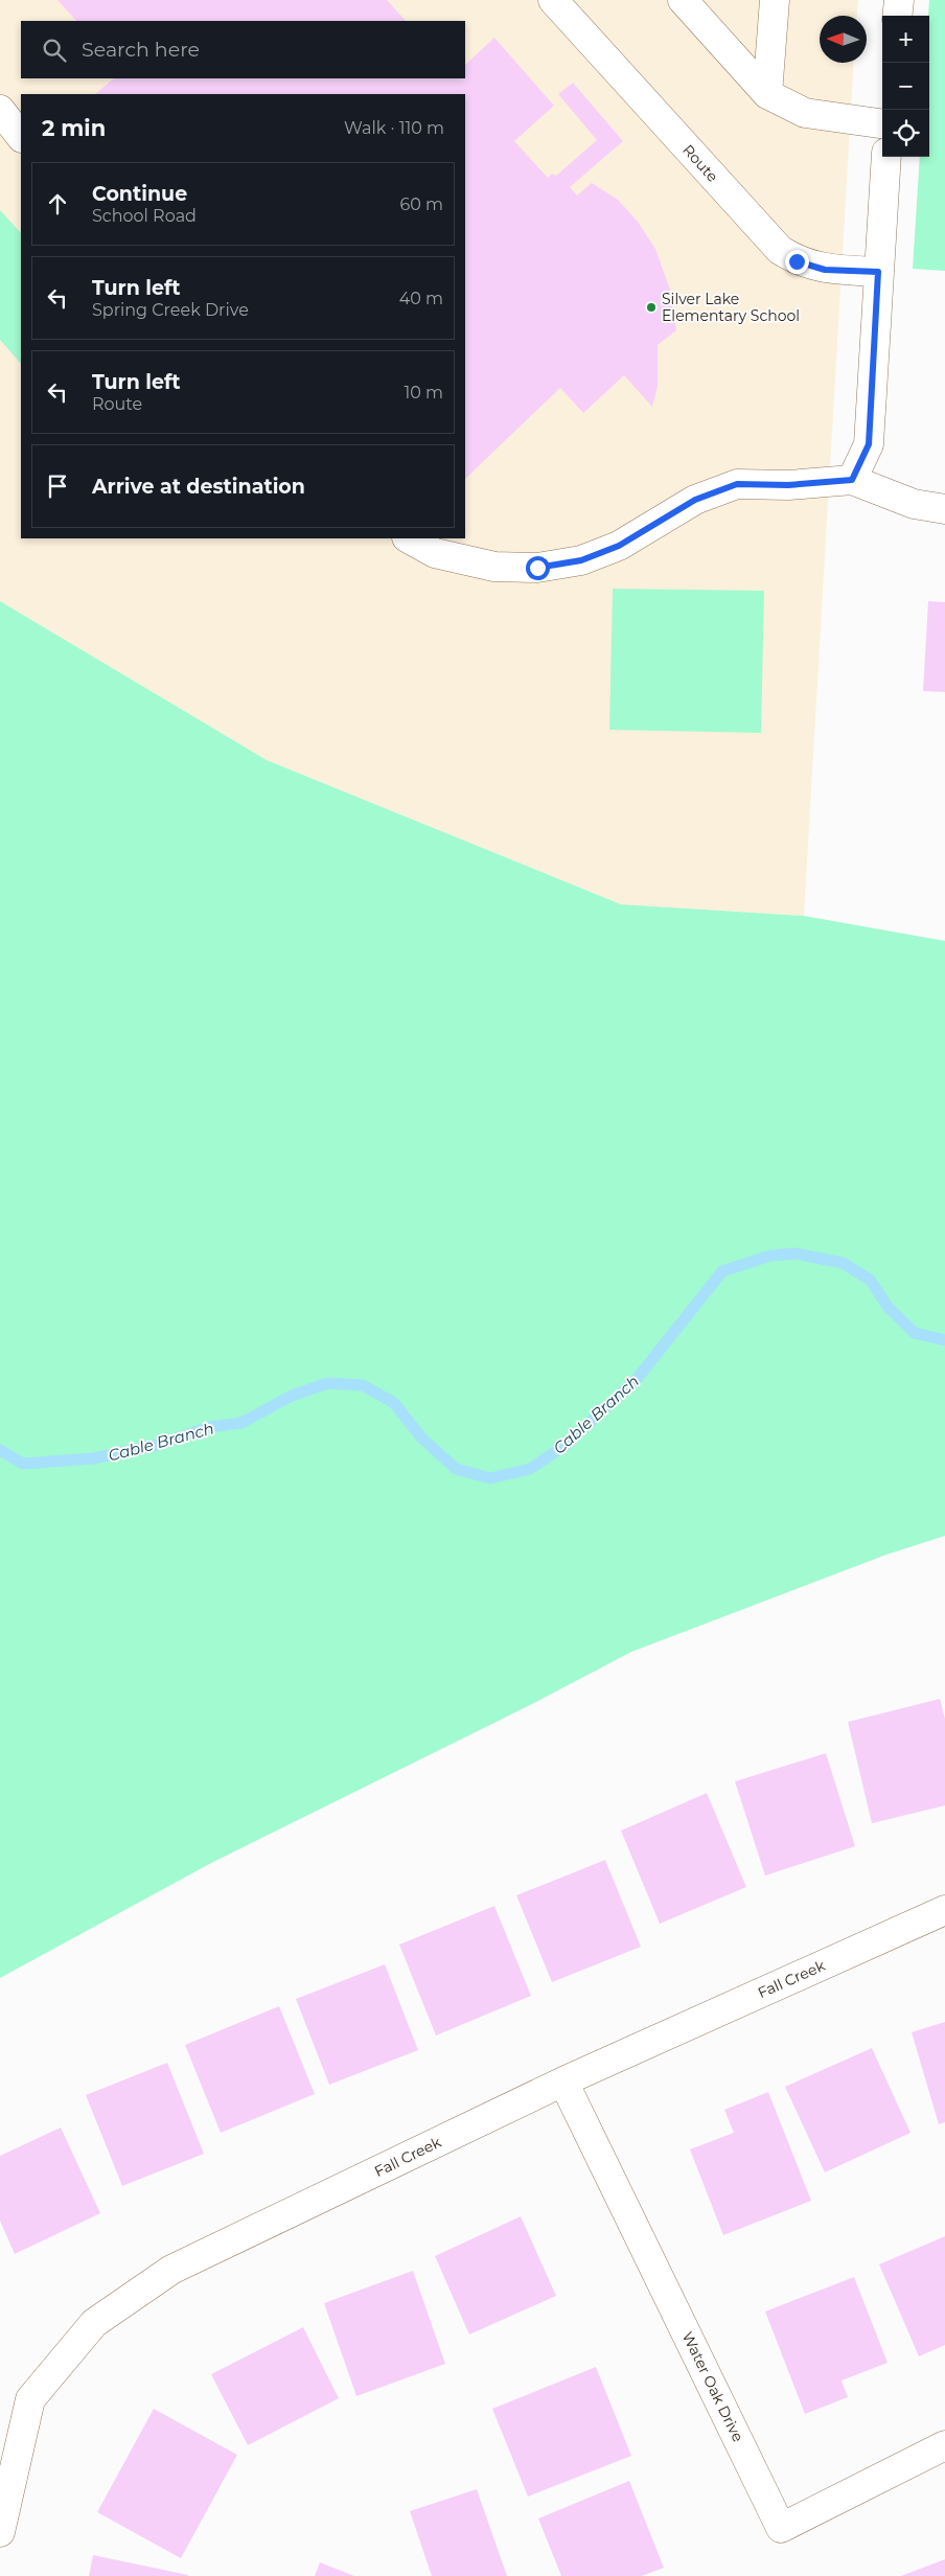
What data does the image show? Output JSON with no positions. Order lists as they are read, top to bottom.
{
  "streets": {
    "street": ["Route", "Fall Creek", "Water Oak Drive"]
  },
  "crossings": [
    ["Fall Creek", "Water Oak Drive"]
  ],
  "water": ["Cable Branch"],
  "places": ["Silver Lake Elementary School"],
  "north": "left",
  "page": {
    "map_buttons": ["+", "−"],
    "search": "Search here",
    "heading": ["2 min", "Walk · 110 m"],
    "list": [
      ["Continue", "School Road", "60 m"],
      ["Turn left", "Spring Creek Drive", "40 m"],
      ["Turn left", "Route", "10 m"],
      "Arrive at destination"
    ]
  }
}
